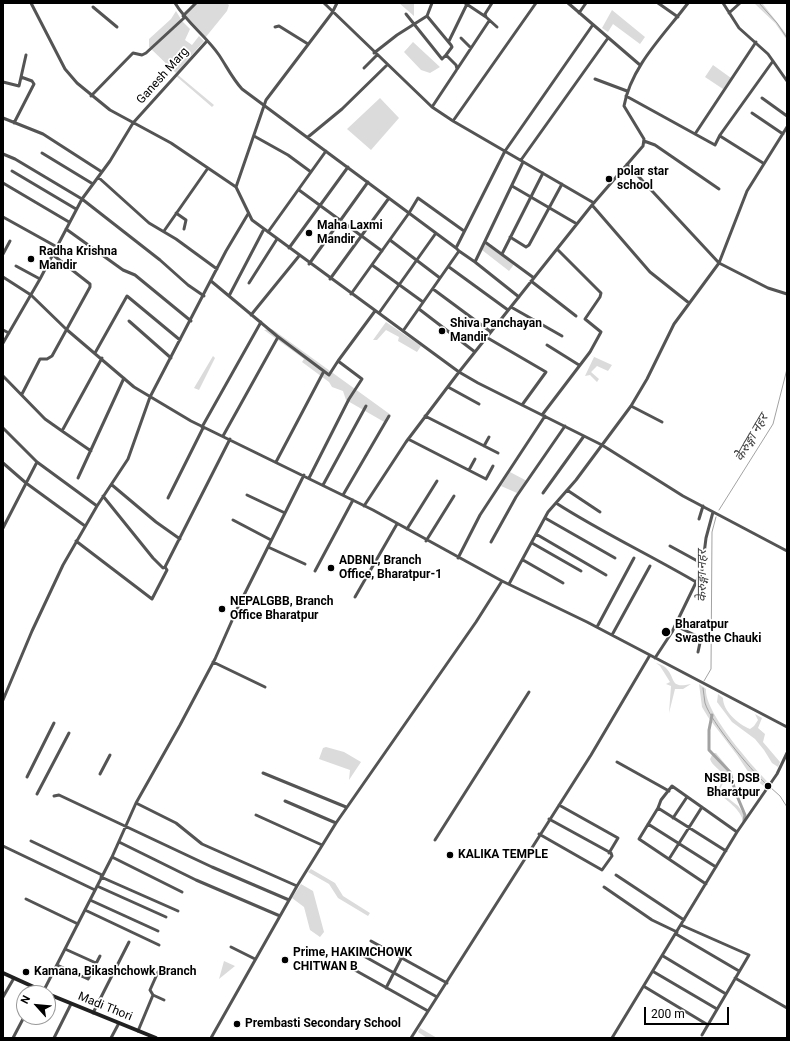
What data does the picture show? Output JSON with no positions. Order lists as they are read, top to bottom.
{
  "streets": {
    "main road": ["Madi Thori"],
    "street": ["Ganesh Marg"]
  },
  "water": ["केेरुङ्गा नहर", "केरुङ्गा नहर"],
  "places": [
    "polar star school",
    "Maha Laxmi Mandir",
    "Radha Krishna Mandir",
    "Shiva Panchayan Mandir",
    "ADBNL, Branch Office, Bharatpur-1",
    "NEPALGBB, Branch Office Bharatpur",
    "Bharatpur Swasthe Chauki",
    "NSBI, DSB Bharatpur",
    "KALIKA TEMPLE",
    "Prime, HAKIMCHOWK CHITWAN B",
    "Kamana, Bikashchowk Branch",
    "Prembasti Secondary School"
  ],
  "scale_bar": "200 m",
  "north": "top left"
}
